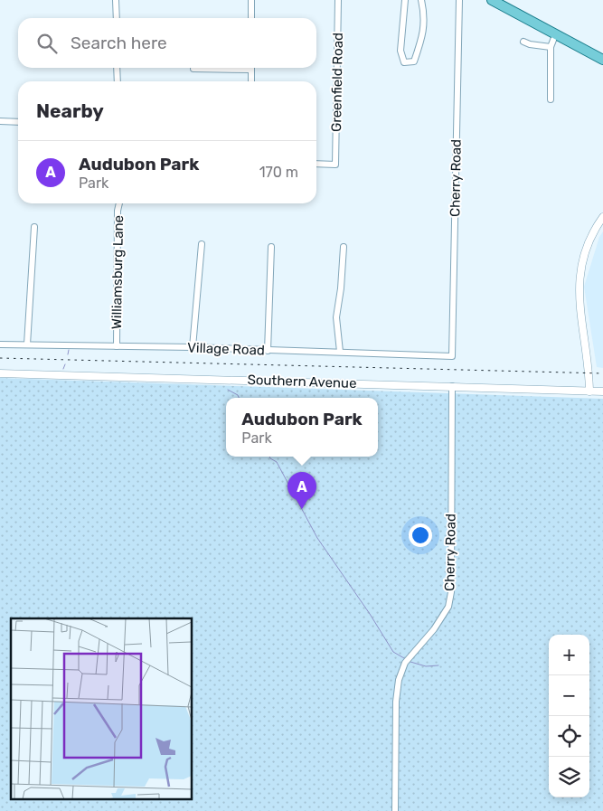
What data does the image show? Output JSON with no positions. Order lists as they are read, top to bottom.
{
  "streets": {
    "street": [
      "Greenfield Road",
      "Cherry Road",
      "Williamsburg Lane",
      "Village Road",
      "Southern Avenue"
    ]
  },
  "crossings": [
    ["Cherry Road", "Village Road"],
    ["Cherry Road", "Southern Avenue"],
    ["Williamsburg Lane", "Village Road"]
  ],
  "page": {
    "search": "Search here",
    "heading": "Nearby",
    "list": [
      {
        "mark": "A",
        "name": "Audubon Park",
        "note": "Park",
        "value": "170 m"
      }
    ],
    "popup": ["Audubon Park", "Park"],
    "pins": "A",
    "map_buttons": ["+", "−"]
  }
}
